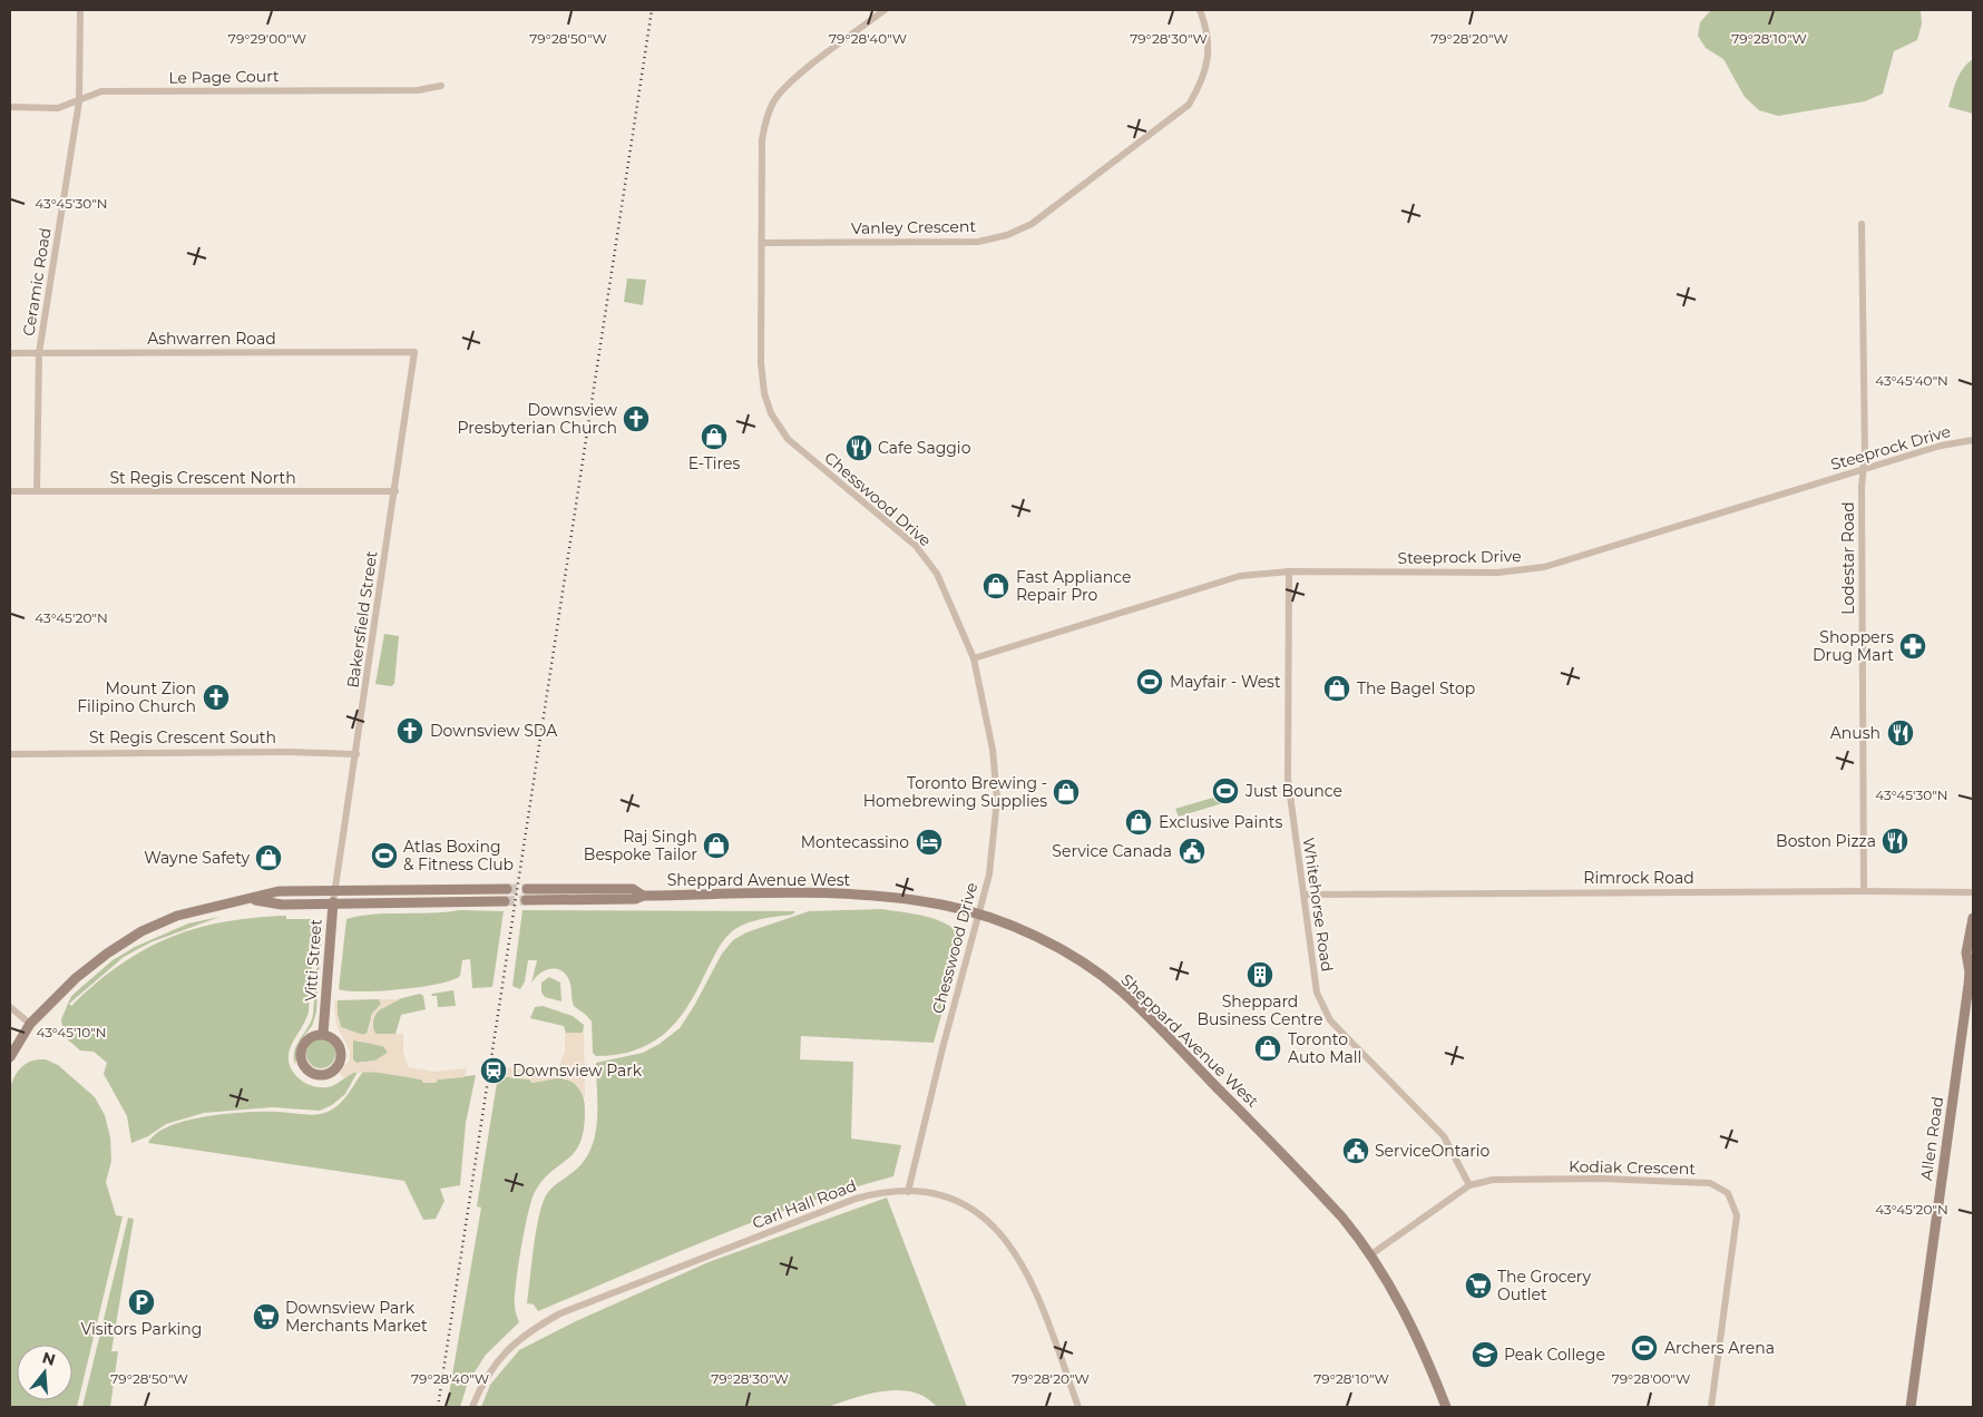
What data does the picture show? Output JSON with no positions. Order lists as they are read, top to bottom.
{
  "streets": {
    "main road": ["Sheppard Avenue West", "Vitti Street", "Allen Road"],
    "street": [
      "Le Page Court",
      "Vanley Crescent",
      "Ceramic Road",
      "Ashwarren Road",
      "Steeprock Drive",
      "St Regis Crescent North",
      "Chesswood Drive",
      "Lodestar Road",
      "Bakersfield Street",
      "St Regis Crescent South",
      "Rimrock Road",
      "Whitehorse Road",
      "Kodiak Crescent",
      "Carl Hall Road"
    ]
  },
  "crossings": [
    ["Le Page Court", "Ceramic Road"],
    ["Vanley Crescent", "Chesswood Drive"],
    ["Ceramic Road", "Ashwarren Road"],
    ["Ceramic Road", "St Regis Crescent North"],
    ["Ashwarren Road", "Bakersfield Street"],
    ["Steeprock Drive", "Chesswood Drive"],
    ["Steeprock Drive", "Lodestar Road"],
    ["Steeprock Drive", "Whitehorse Road"],
    ["St Regis Crescent North", "Bakersfield Street"],
    ["Chesswood Drive", "Sheppard Avenue West"],
    ["Chesswood Drive", "Carl Hall Road"],
    ["Lodestar Road", "Rimrock Road"],
    ["Bakersfield Street", "St Regis Crescent South"],
    ["Bakersfield Street", "Vitti Street"],
    ["Rimrock Road", "Whitehorse Road"],
    ["Sheppard Avenue West", "Kodiak Crescent"],
    ["Whitehorse Road", "Kodiak Crescent"]
  ],
  "places": {
    "church": ["Downsview Presbyterian Church", "Mount Zion Filipino Church", "Downsview SDA"],
    "shop": [
      "E-Tires",
      "Fast Appliance Repair Pro",
      "The Bagel Stop",
      "Toronto Brewing - Homebrewing Supplies",
      "Exclusive Paints",
      "Raj Singh Bespoke Tailor",
      "Wayne Safety",
      "Toronto Auto Mall"
    ],
    "restaurant": ["Cafe Saggio", "Anush", "Boston Pizza"],
    "pharmacy": ["Shoppers Drug Mart"],
    "sports": [
      "Mayfair - West",
      "Just Bounce",
      "Atlas Boxing & Fitness Club",
      "Archers Arena"
    ],
    "hotel": ["Montecassino"],
    "public building": ["Service Canada", "ServiceOntario"],
    "building": ["Sheppard Business Centre"],
    "station": ["Downsview Park"],
    "supermarket": ["The Grocery Outlet", "Downsview Park Merchants Market"],
    "parking": ["Visitors Parking"],
    "school or university": ["Peak College"]
  },
  "north": "top",
  "coordinates": [
    "79°29'00\"W",
    "79°28'50\"W",
    "79°28'40\"W",
    "79°28'30\"W",
    "79°28'20\"W",
    "79°28'10\"W",
    "43°45'30\"N",
    "43°45'40\"N",
    "43°45'20\"N",
    "43°45'10\"N",
    "79°28'00\"W"
  ]
}
